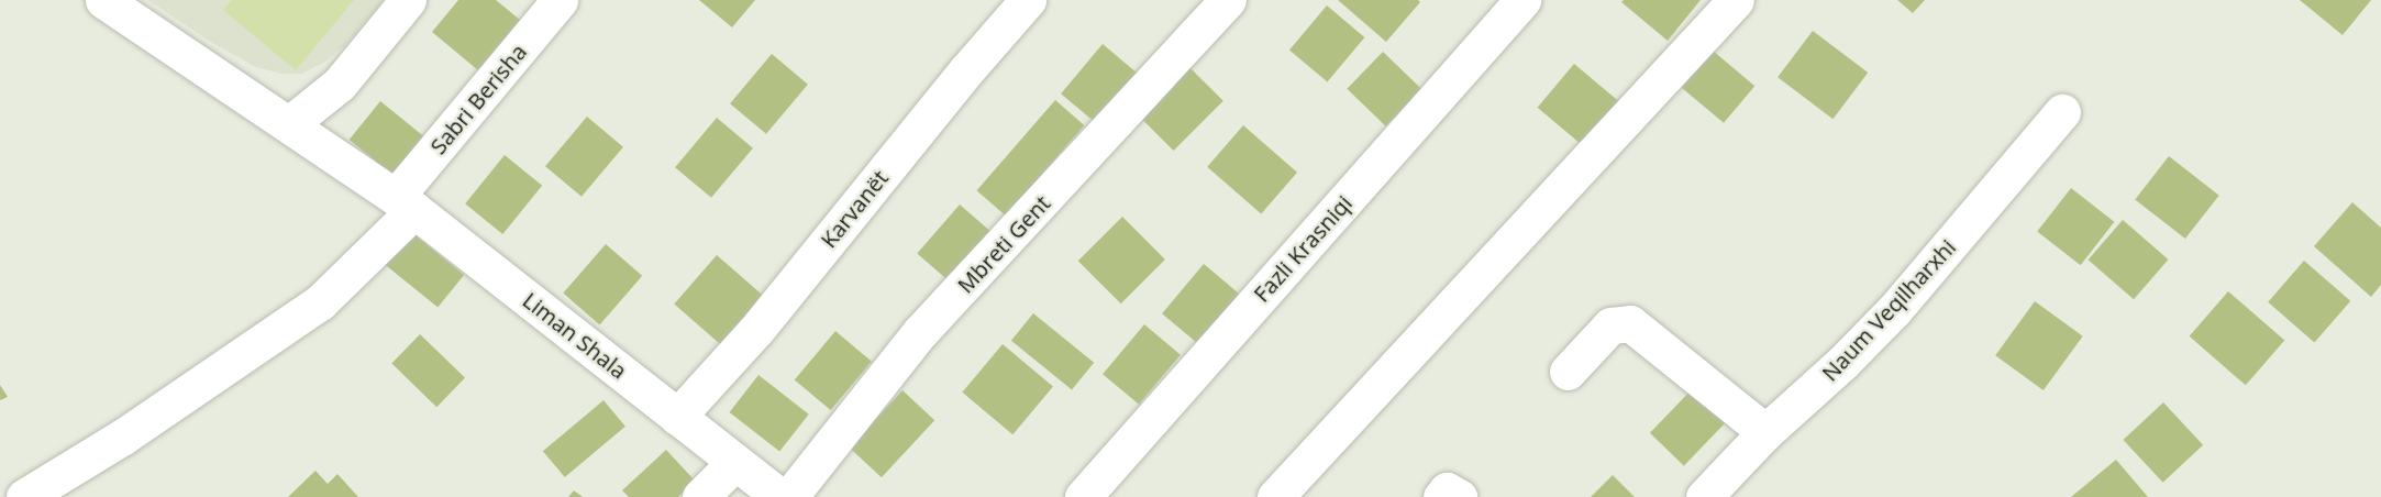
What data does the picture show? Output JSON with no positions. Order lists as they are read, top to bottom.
{
  "streets": {
    "street": [
      "Sabri Berisha",
      "Karvanët",
      "Mbreti Gent",
      "Fazli Krasniqi",
      "Naum Veqilharxhi",
      "Liman Shala"
    ]
  },
  "crossings": [
    ["Sabri Berisha", "Liman Shala"],
    ["Karvanët", "Liman Shala"]
  ]
}
